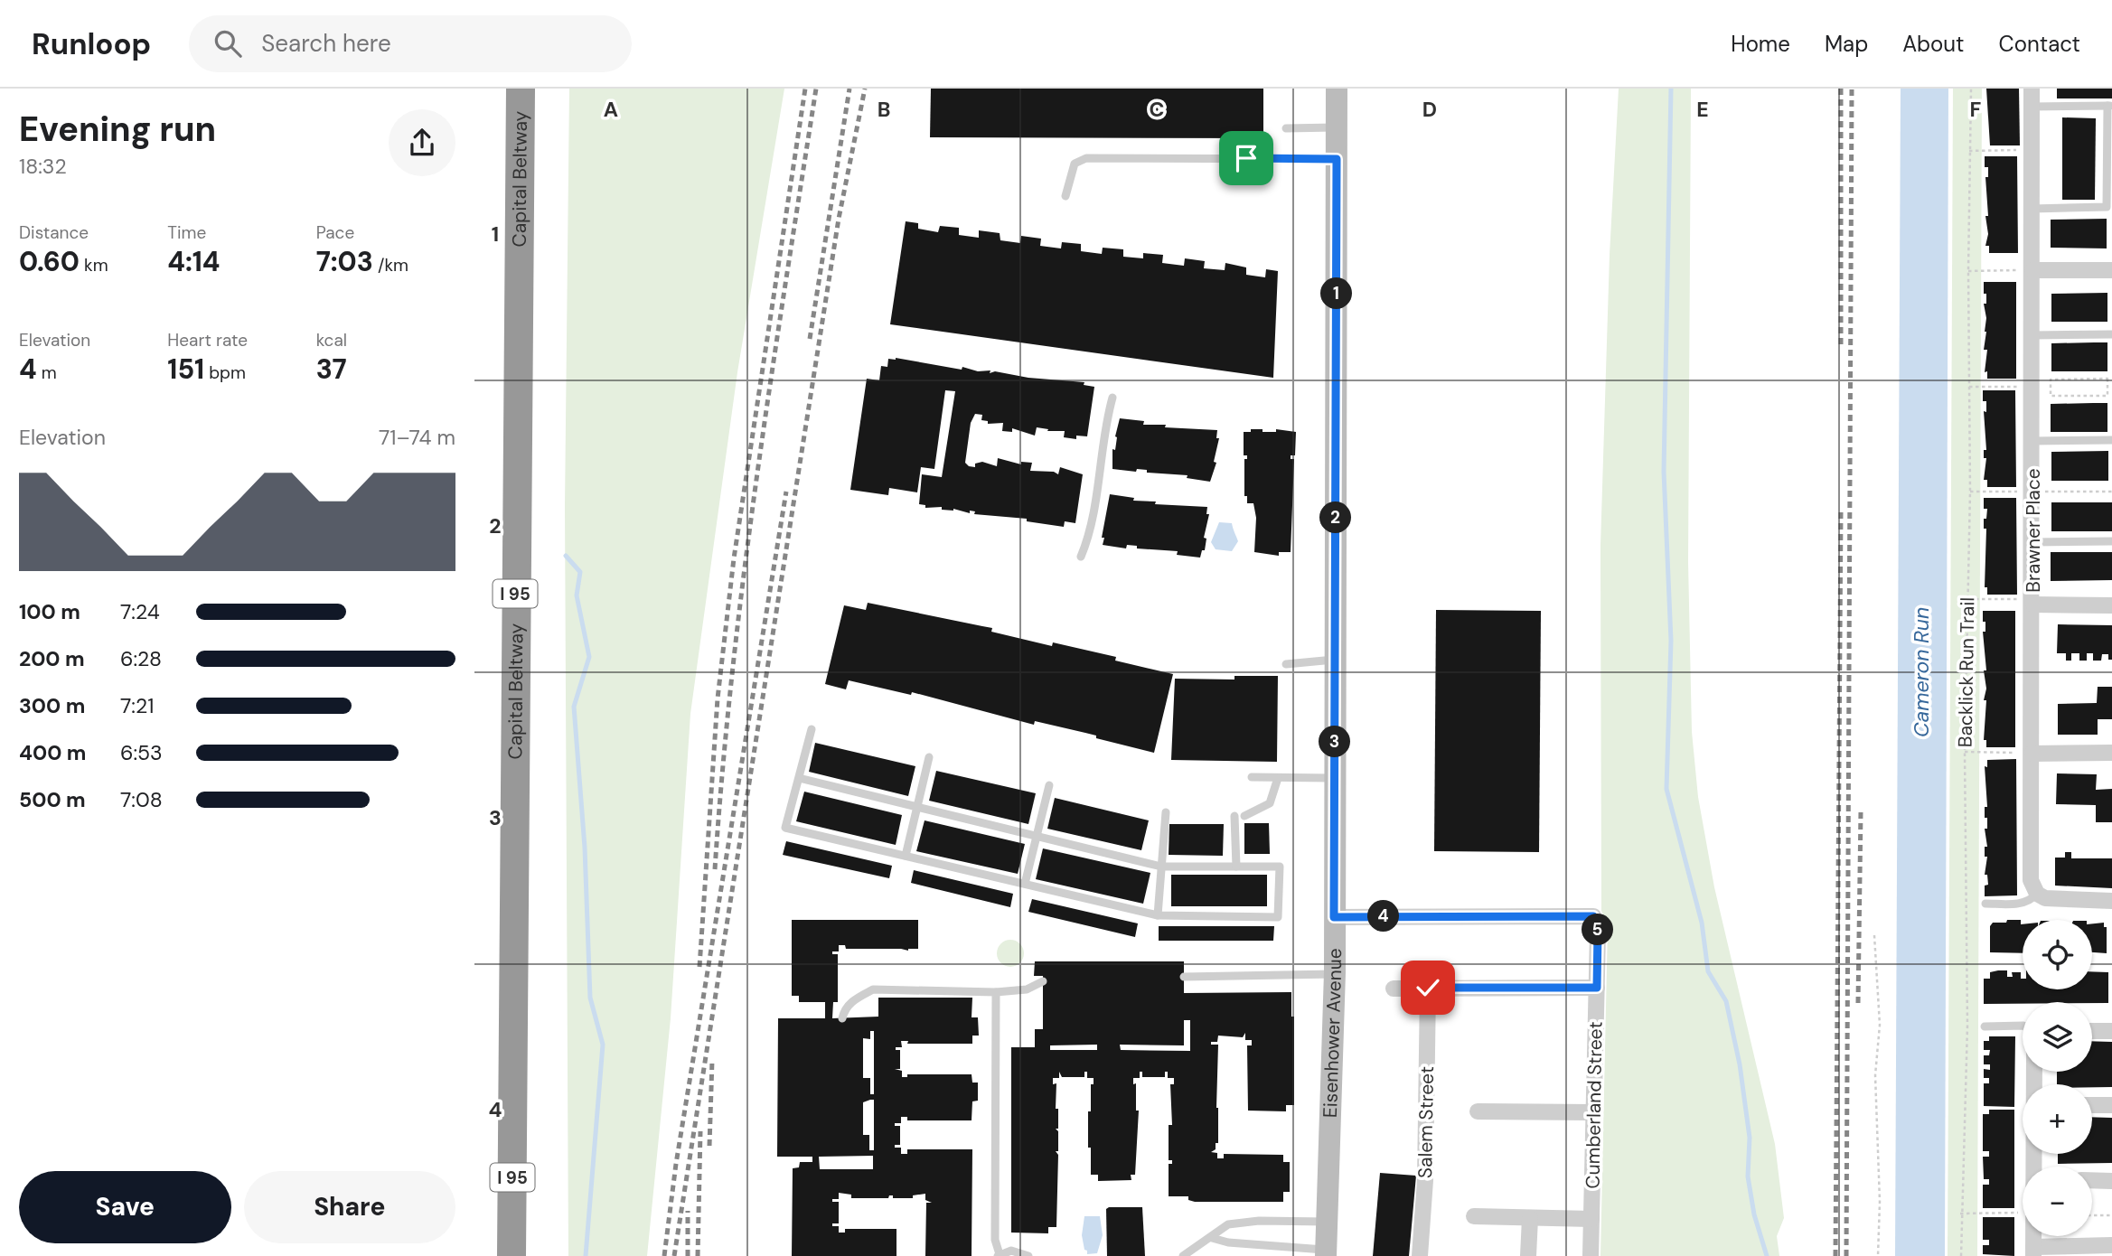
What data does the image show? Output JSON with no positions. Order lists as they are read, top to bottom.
{
  "streets": {
    "highway": ["Capital Beltway", "I 95"],
    "main road": ["Eisenhower Avenue"],
    "street": ["Brawner Place", "Cumberland Street", "Salem Street"],
    "path": ["Backlick Run Trail"]
  },
  "crossings": [
    ["Eisenhower Avenue", "Cumberland Street"]
  ],
  "water": ["Cameron Run"],
  "page": {
    "header": "Runloop",
    "search": "Search here",
    "nav": [
      "Home",
      "Map",
      "About",
      "Contact"
    ],
    "heading": ["Evening run", "18:32"],
    "stats": [
      ["Distance", "0.60 km"],
      ["Time", "4:14"],
      ["Pace", "7:03 /km"],
      ["Elevation", "4 m"],
      ["Heart rate", "151 bpm"],
      ["kcal", "37"]
    ],
    "pins": [
      "1",
      "2",
      "3",
      "4",
      "5"
    ],
    "chart": ["Elevation", "71–74 m"],
    "list": [
      {
        "name": "100 m",
        "note": "7:24"
      },
      {
        "name": "200 m",
        "note": "6:28"
      },
      {
        "name": "300 m",
        "note": "7:21"
      },
      {
        "name": "400 m",
        "note": "6:53"
      },
      {
        "name": "500 m",
        "note": "7:08"
      }
    ],
    "map_buttons": ["+", "−"],
    "buttons": ["Save", "Share"]
  },
  "grid": {
    "columns": [
      "A",
      "B",
      "C",
      "D",
      "E",
      "F"
    ],
    "rows": [
      "1",
      "2",
      "3",
      "4"
    ]
  }
}
